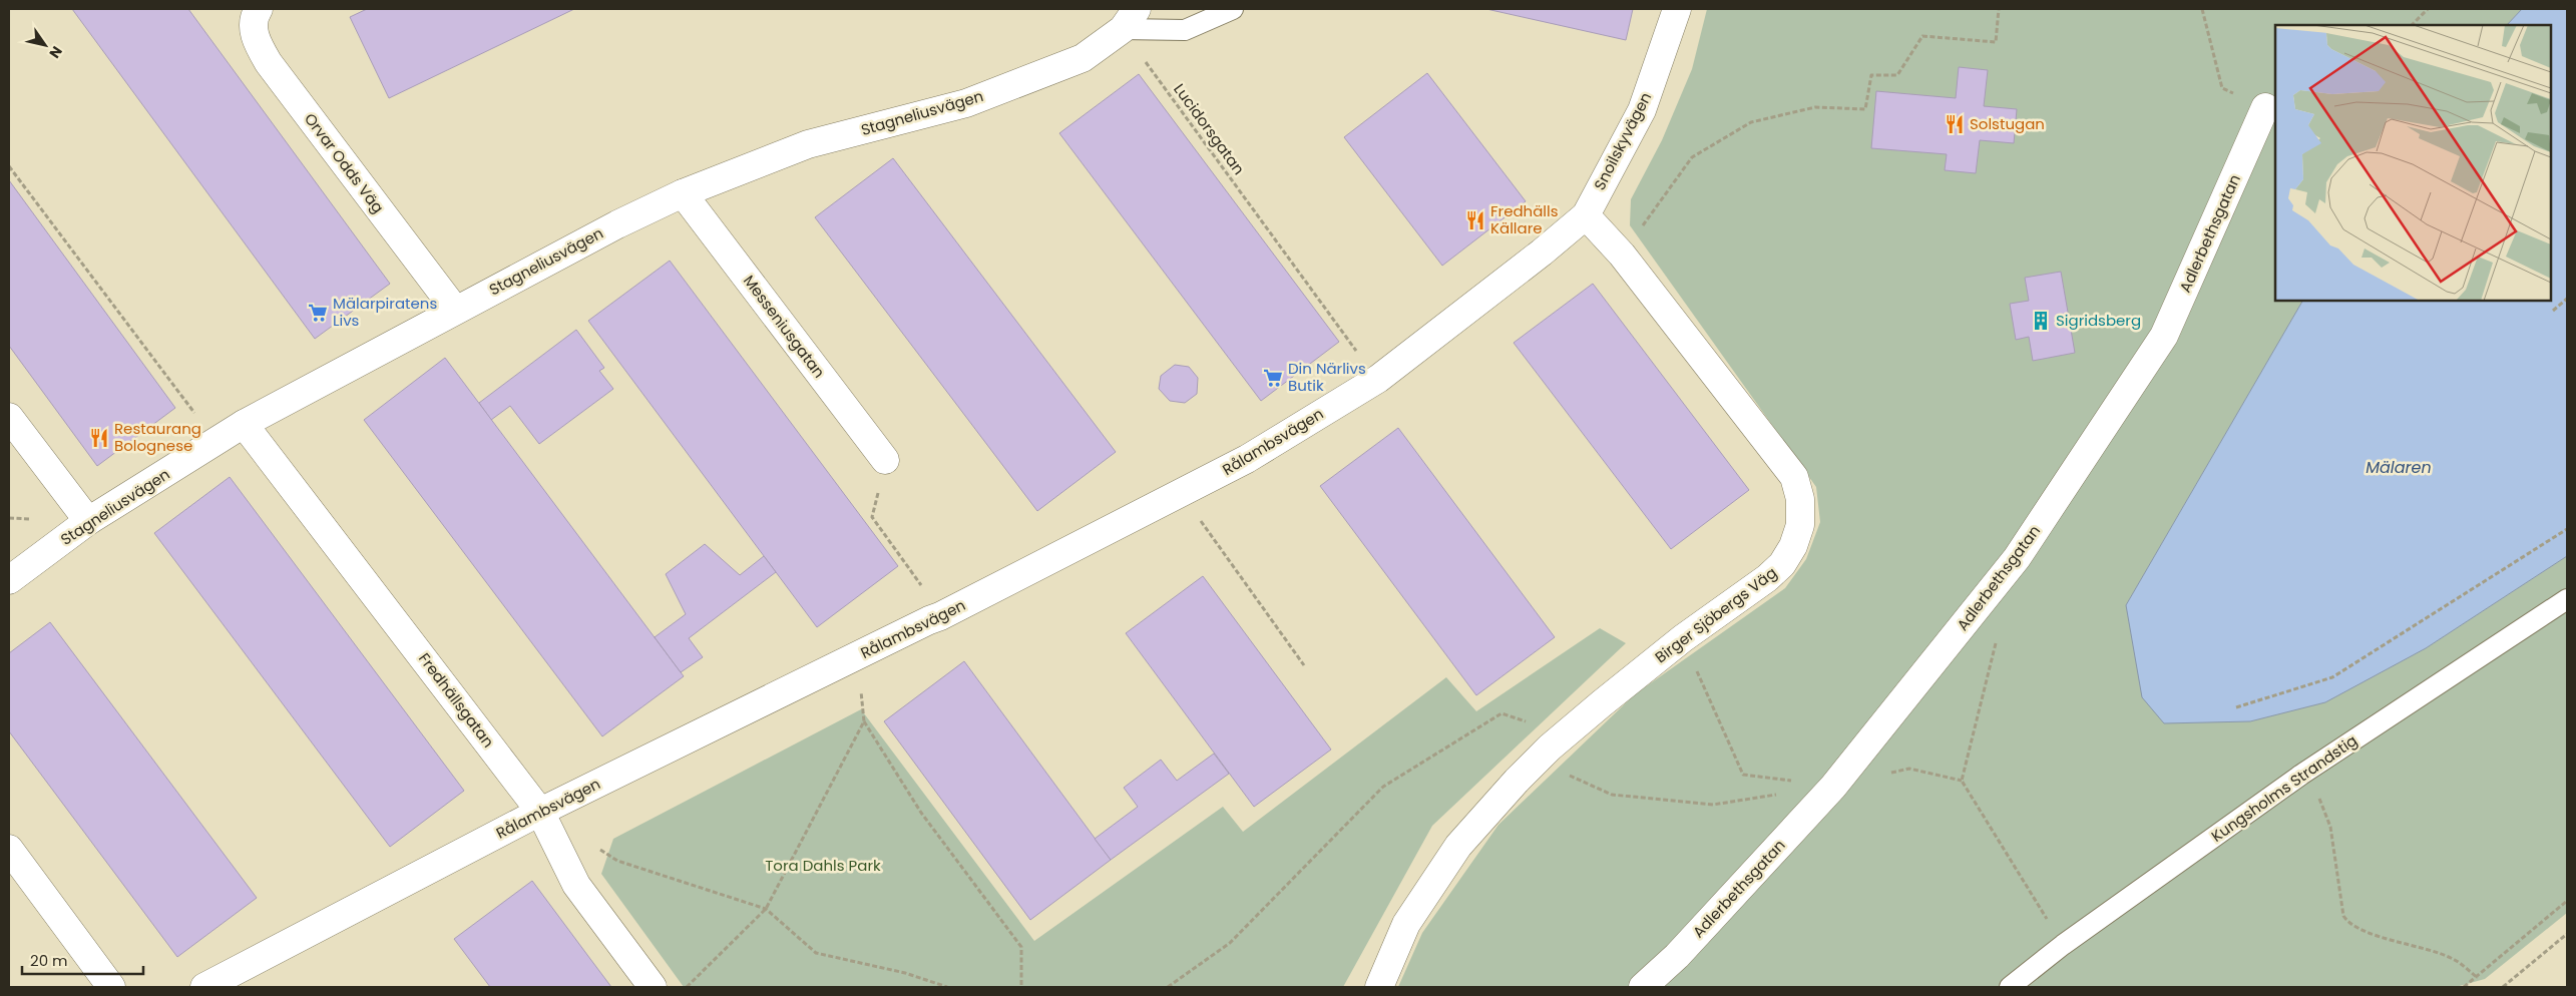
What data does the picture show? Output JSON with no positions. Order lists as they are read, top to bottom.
{
  "streets": {
    "street": [
      "Stagneliusvägen",
      "Snoilskyvägen",
      "Orvar Odds Väg",
      "Adlerbethsgatan",
      "Messeniusgatan",
      "Rålambsvägen",
      "Birger Sjöbergs Väg",
      "Fredhällsgatan"
    ],
    "lane": ["Kungsholms Strandstig"],
    "path": ["Lucidorsgatan"]
  },
  "crossings": [
    ["Stagneliusvägen", "Lucidorsgatan"],
    ["Stagneliusvägen", "Orvar Odds Väg"],
    ["Stagneliusvägen", "Messeniusgatan"],
    ["Stagneliusvägen", "Fredhällsgatan"],
    ["Snoilskyvägen", "Rålambsvägen"],
    ["Snoilskyvägen", "Birger Sjöbergs Väg"],
    ["Rålambsvägen", "Birger Sjöbergs Väg"],
    ["Rålambsvägen", "Fredhällsgatan"]
  ],
  "water": ["Mälaren"],
  "parks": ["Tora Dahls Park"],
  "places": {
    "restaurant": ["Solstugan", "Fredhälls Källare", "Restaurang Bolognese"],
    "supermarket": ["Mälarpiratens Livs", "Din Närlivs Butik"],
    "building": ["Sigridsberg"]
  },
  "scale_bar": "20 m",
  "north": "bottom right"
}
